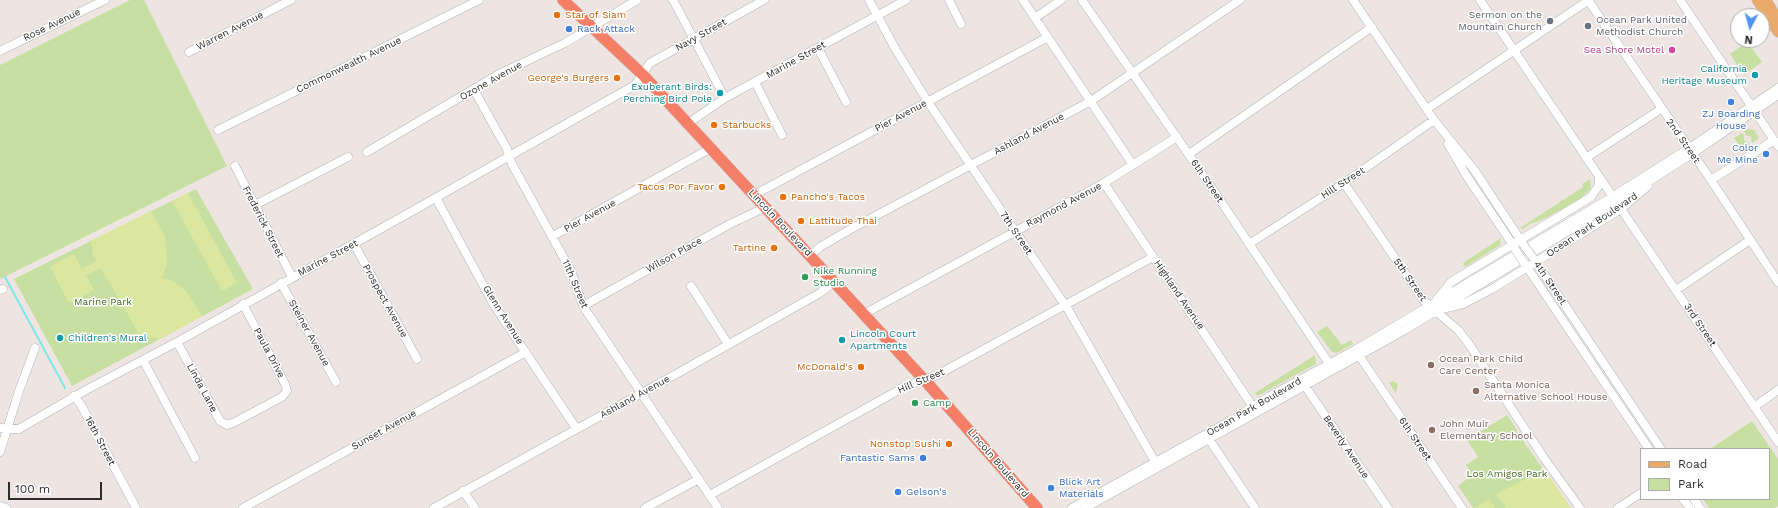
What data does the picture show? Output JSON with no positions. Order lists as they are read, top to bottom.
{
  "streets": {
    "highway": ["Lincoln Boulevard"],
    "street": [
      "Rose Avenue",
      "Warren Avenue",
      "Navy Street",
      "Marine Street",
      "Commonwealth Avenue",
      "Ozone Avenue",
      "Pier Avenue",
      "Ashland Avenue",
      "2nd Street",
      "6th Street",
      "Hill Street",
      "Raymond Avenue",
      "Frederick Street",
      "Ocean Park Boulevard",
      "7th Street",
      "Wilson Place",
      "5th Street",
      "4th Street",
      "11th Street",
      "Highland Avenue",
      "Prospect Avenue",
      "Glenn Avenue",
      "3rd Street",
      "Steiner Avenue",
      "Paula Drive",
      "Linda Lane",
      "Sunset Avenue",
      "16th Street",
      "Beverly Avenue"
    ]
  },
  "crossings": [
    ["Navy Street", "Marine Street"],
    ["Navy Street", "Lincoln Boulevard"],
    ["Marine Street", "Frederick Street"],
    ["Marine Street", "Lincoln Boulevard"],
    ["Marine Street", "7th Street"],
    ["Marine Street", "11th Street"],
    ["Marine Street", "Prospect Avenue"],
    ["Marine Street", "Glenn Avenue"],
    ["Marine Street", "Steiner Avenue"],
    ["Marine Street", "Paula Drive"],
    ["Marine Street", "Linda Lane"],
    ["Marine Street", "16th Street"],
    ["Ozone Avenue", "Lincoln Boulevard"],
    ["Ozone Avenue", "11th Street"],
    ["Pier Avenue", "Lincoln Boulevard"],
    ["Pier Avenue", "7th Street"],
    ["Pier Avenue", "11th Street"],
    ["Ashland Avenue", "6th Street"],
    ["Ashland Avenue", "Lincoln Boulevard"],
    ["Ashland Avenue", "7th Street"],
    ["Ashland Avenue", "11th Street"],
    ["Ashland Avenue", "Glenn Avenue"],
    ["2nd Street", "Ocean Park Boulevard"],
    ["6th Street", "Hill Street"],
    ["6th Street", "Raymond Avenue"],
    ["6th Street", "Ocean Park Boulevard"],
    ["Hill Street", "Lincoln Boulevard"],
    ["Hill Street", "7th Street"],
    ["Hill Street", "5th Street"],
    ["Hill Street", "4th Street"],
    ["Hill Street", "11th Street"],
    ["Hill Street", "Highland Avenue"],
    ["Raymond Avenue", "Lincoln Boulevard"],
    ["Raymond Avenue", "7th Street"],
    ["Raymond Avenue", "Highland Avenue"],
    ["Lincoln Boulevard", "Wilson Place"],
    ["Ocean Park Boulevard", "7th Street"],
    ["Ocean Park Boulevard", "5th Street"],
    ["Ocean Park Boulevard", "4th Street"],
    ["Ocean Park Boulevard", "Highland Avenue"],
    ["Ocean Park Boulevard", "3rd Street"],
    ["Ocean Park Boulevard", "Beverly Avenue"],
    ["Wilson Place", "11th Street"],
    ["Glenn Avenue", "Sunset Avenue"],
    ["Paula Drive", "Linda Lane"]
  ],
  "parks": ["Marine Park", "Los Amigos Park"],
  "places": [
    "Star of Siam",
    "Sermon on the Mountain Church",
    "Ocean Park United Methodist Church",
    "Rack Attack",
    "Sea Shore Motel",
    "California Heritage Museum",
    "George's Burgers",
    "Exuberant Birds: Perching Bird Pole",
    "ZJ Boarding House",
    "Starbucks",
    "Color Me Mine",
    "Tacos Por Favor",
    "Pancho's Tacos",
    "Lattitude Thai",
    "Tartine",
    "Nike Running Studio",
    "Children's Mural",
    "Lincoln Court Apartments",
    "Ocean Park Child Care Center",
    "McDonald's",
    "Santa Monica Alternative School House",
    "Camp",
    "John Muir Elementary School",
    "Nonstop Sushi",
    "Fantastic Sams",
    "Blick Art Materials",
    "Gelson's"
  ],
  "legend": ["Road", "Park"],
  "scale_bar": "100 m",
  "north": "bottom"
}
